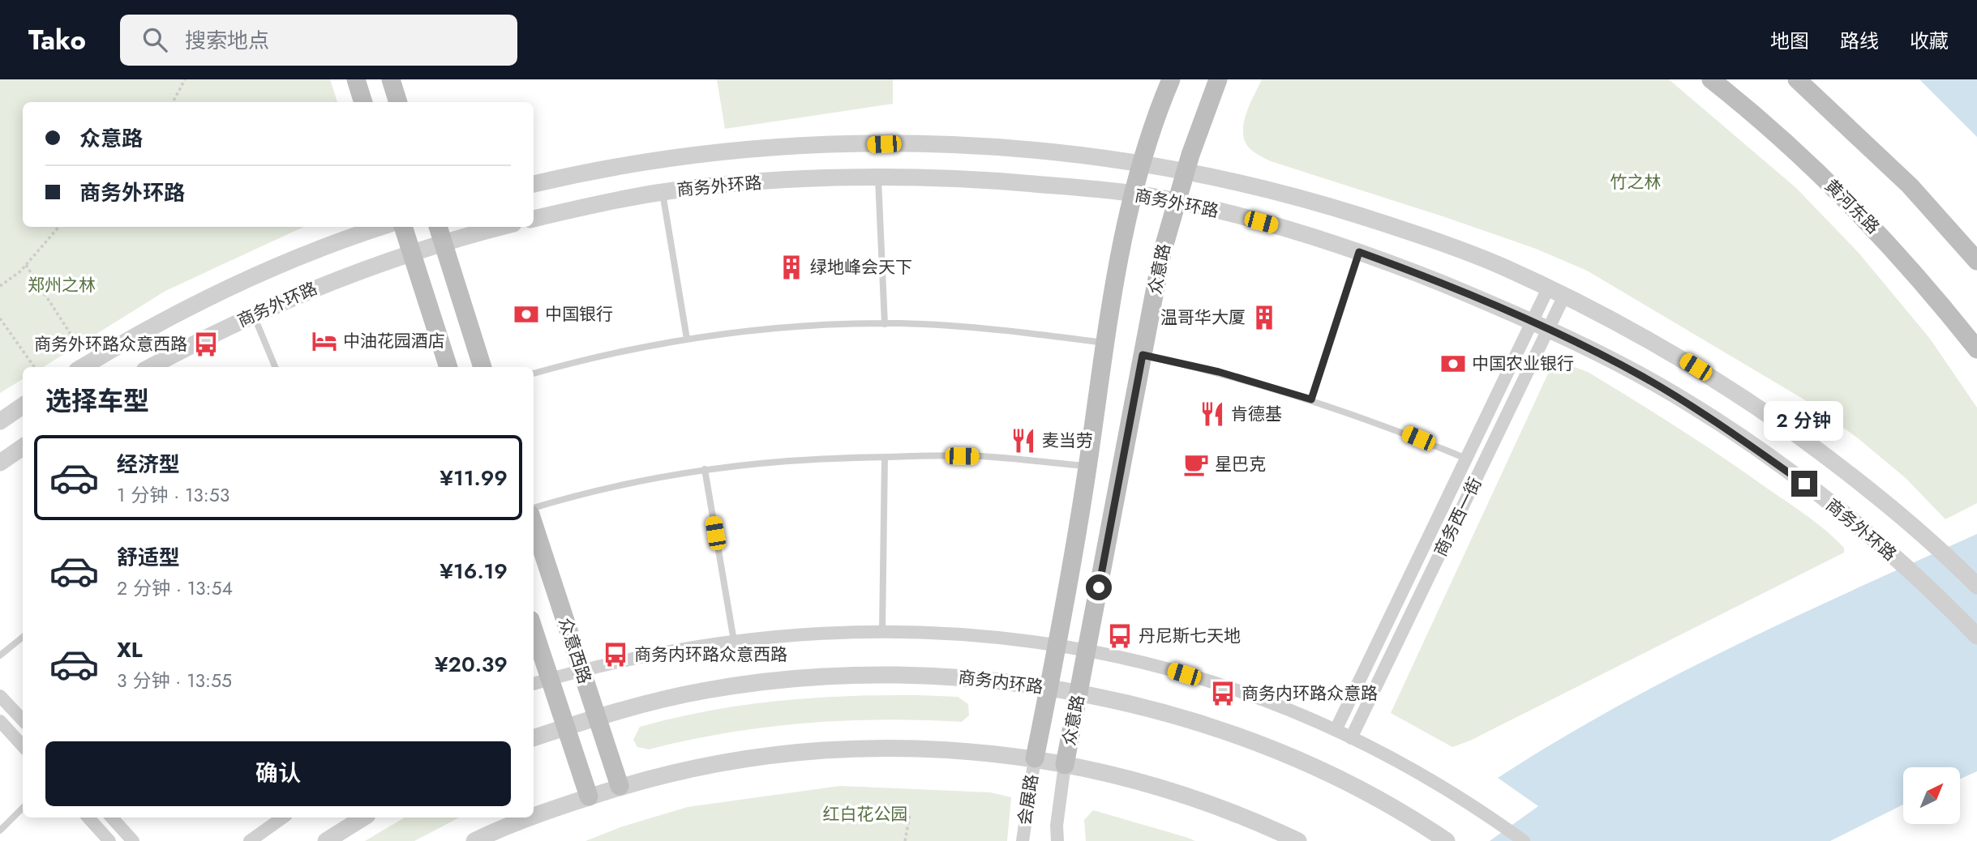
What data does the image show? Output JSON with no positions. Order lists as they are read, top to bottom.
{
  "streets": {
    "main road": ["黄河东路", "众意路", "众意西路"],
    "street": [
      "商务外环路",
      "商务西一街",
      "商务内环路",
      "会展路"
    ]
  },
  "crossings": [
    ["商务外环路", "众意路"],
    ["商务外环路", "商务西一街"],
    ["众意路", "商务内环路"],
    ["众意路", "会展路"],
    ["众意西路", "商务内环路"]
  ],
  "parks": ["竹之林", "郑州之林", "红白花公园"],
  "places": {
    "building": ["绿地峰会天下", "温哥华大厦"],
    "bank": ["中国银行", "中国农业银行"],
    "hotel": ["中油花园酒店"],
    "bus stop": [
      "商务外环路众意西路",
      "丹尼斯七天地",
      "商务内环路众意西路",
      "商务内环路众意路"
    ],
    "restaurant": ["肯德基", "麦当劳"],
    "cafe": ["星巴克"]
  },
  "north": "top right",
  "page": {
    "header": "Tako",
    "search": "搜索地点",
    "nav": ["地图", "路线", "收藏"],
    "banner": ["众意路", "商务外环路"],
    "heading": "选择车型",
    "bubble": "2 分钟",
    "list": [
      {
        "name": "经济型",
        "note": "1 分钟 · 13:53",
        "value": "¥11.99"
      },
      {
        "name": "舒适型",
        "note": "2 分钟 · 13:54",
        "value": "¥16.19"
      },
      {
        "name": "XL",
        "note": "3 分钟 · 13:55",
        "value": "¥20.39"
      }
    ],
    "buttons": "确认"
  }
}
